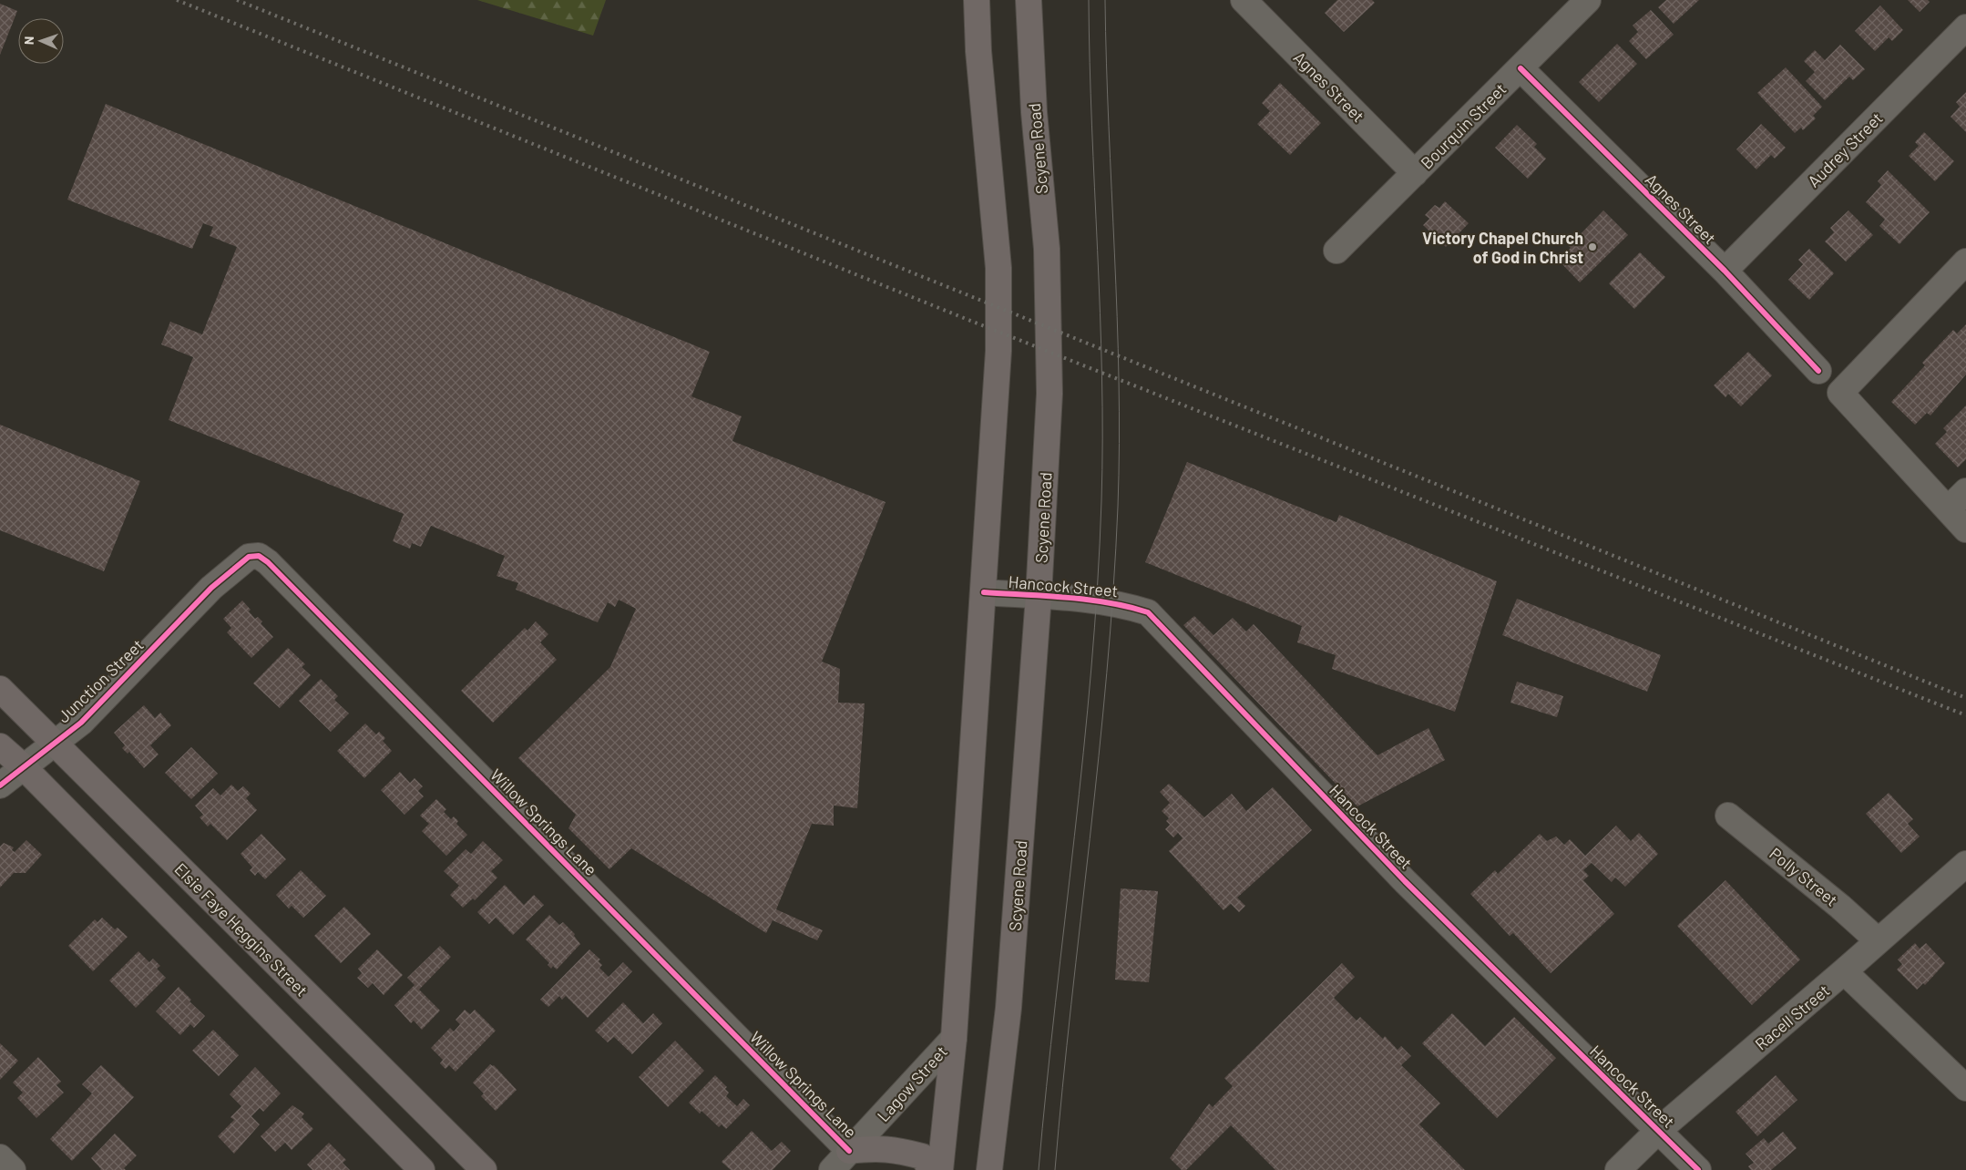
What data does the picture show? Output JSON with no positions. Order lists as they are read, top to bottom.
{
  "streets": {
    "main road": ["Scyene Road", "Elsie Faye Heggins Street"],
    "street": [
      "Agnes Street",
      "Bourquin Street",
      "Audrey Street",
      "Hancock Street",
      "Junction Street",
      "Willow Springs Lane",
      "Polly Street",
      "Racell Street",
      "Lagow Street"
    ]
  },
  "crossings": [
    ["Agnes Street", "Bourquin Street"],
    ["Agnes Street", "Audrey Street"],
    ["Scyene Road", "Hancock Street"],
    ["Hancock Street", "Racell Street"],
    ["Junction Street", "Willow Springs Lane"],
    ["Junction Street", "Elsie Faye Heggins Street"],
    ["Willow Springs Lane", "Lagow Street"],
    ["Polly Street", "Racell Street"]
  ],
  "places": ["Victory Chapel Church of God in Christ"],
  "north": "left"
}
